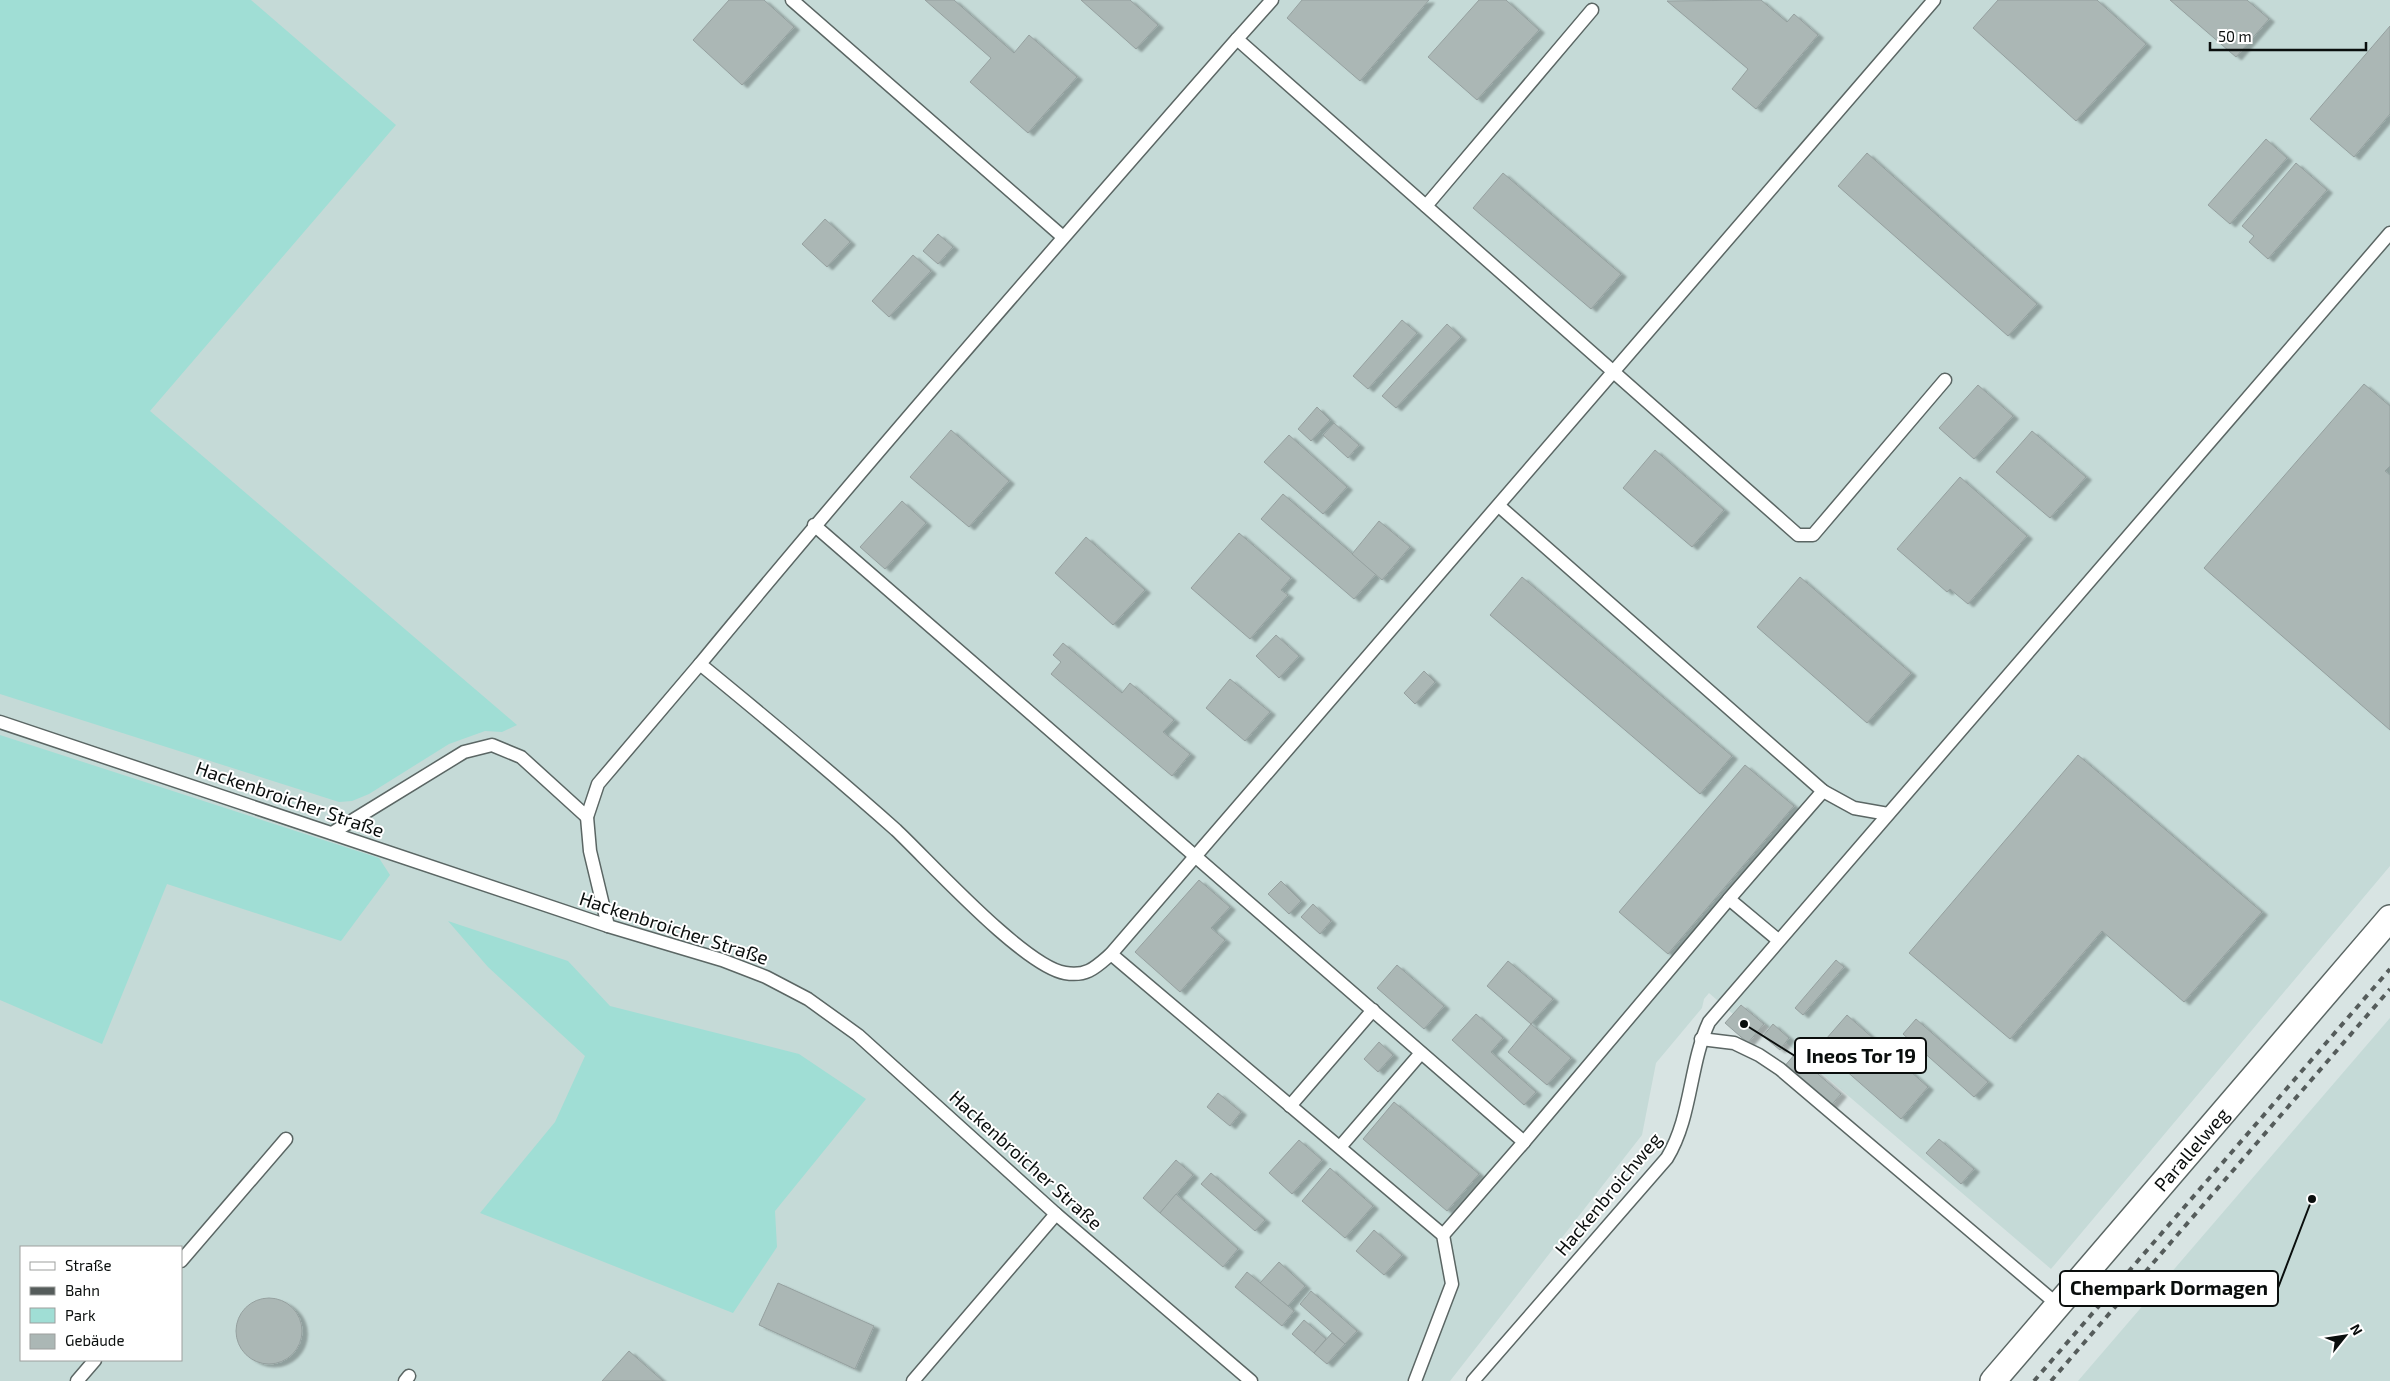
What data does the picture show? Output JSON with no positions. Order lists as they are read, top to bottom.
{
  "streets": {
    "street": ["Parallelweg"],
    "lane": ["Hackenbroicher Straße", "Hackenbroichweg"]
  },
  "places": ["Ineos Tor 19", "Chempark Dormagen"],
  "legend": [
    "Straße",
    "Bahn",
    "Park",
    "Gebäude"
  ],
  "scale_bar": "50 m",
  "north": "top right"
}
